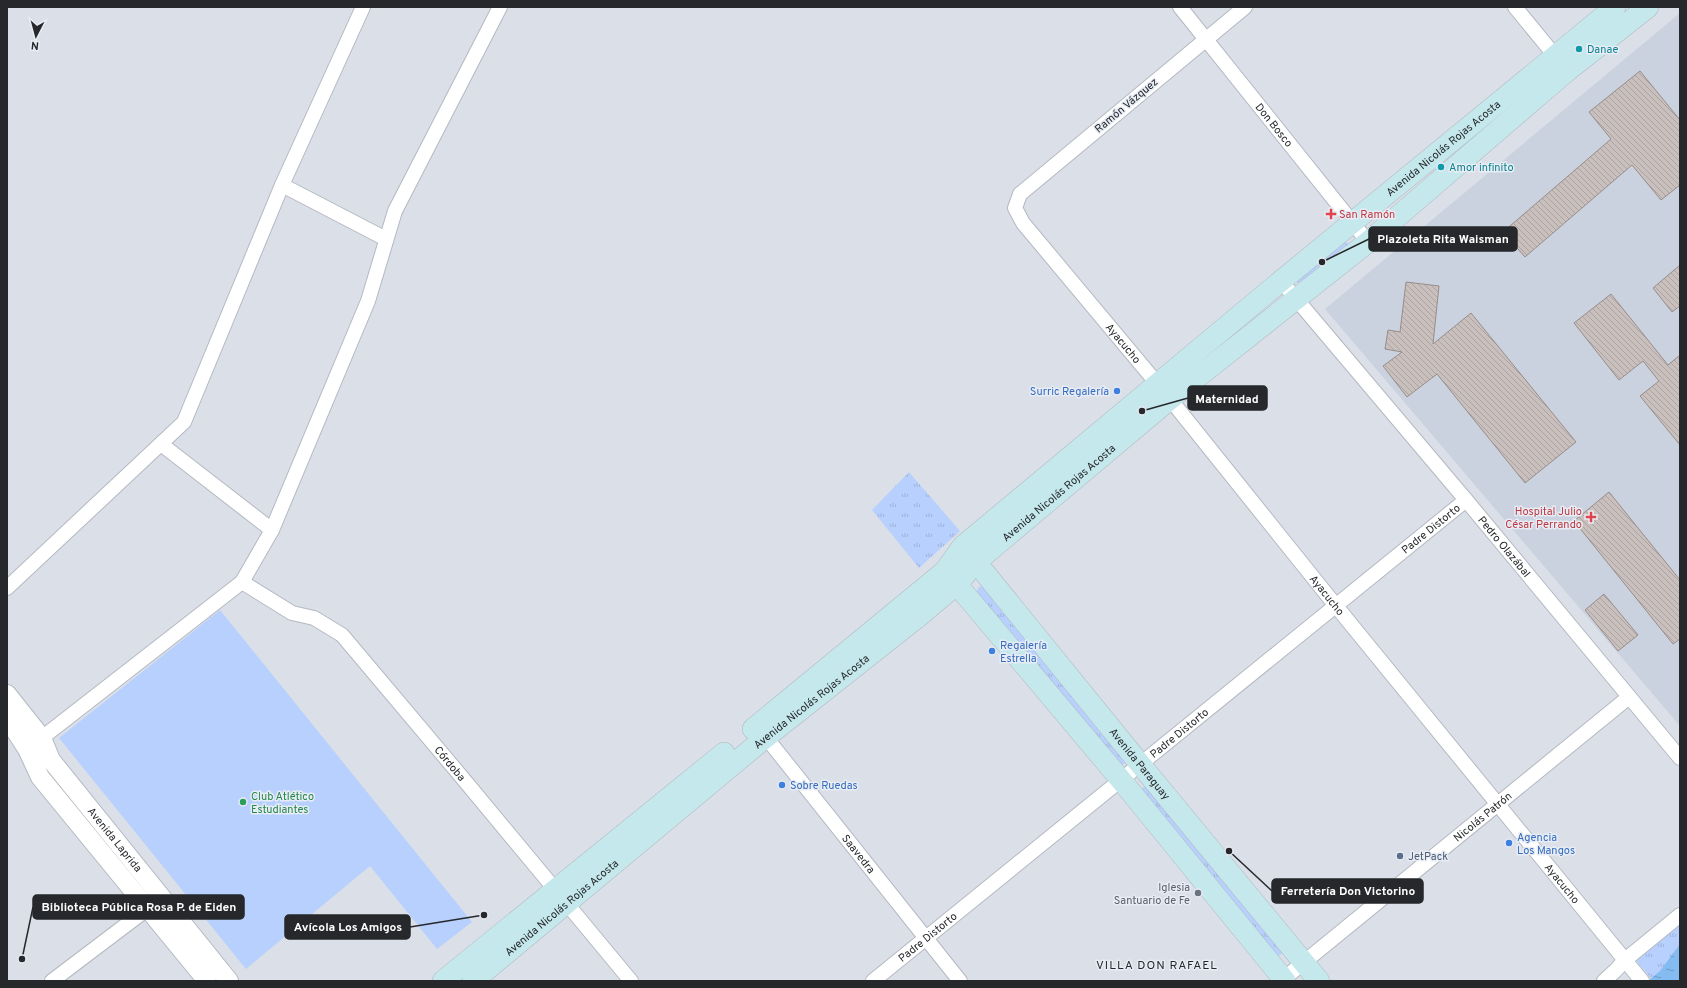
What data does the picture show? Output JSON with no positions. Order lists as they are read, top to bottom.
{
  "streets": {
    "main road": ["Avenida Nicolás Rojas Acosta", "Avenida Paraguay"],
    "street": [
      "Ramón Vázquez",
      "Don Bosco",
      "Ayacucho",
      "Padre Distorto",
      "Pedro Olazábal",
      "Córdoba",
      "Nicolás Patrón",
      "Avenida Laprida",
      "Saavedra"
    ]
  },
  "crossings": [
    ["Ramón Vázquez", "Don Bosco"],
    ["Ramón Vázquez", "Ayacucho"],
    ["Don Bosco", "Avenida Nicolás Rojas Acosta"],
    ["Avenida Nicolás Rojas Acosta", "Ayacucho"],
    ["Avenida Nicolás Rojas Acosta", "Pedro Olazábal"],
    ["Avenida Nicolás Rojas Acosta", "Córdoba"],
    ["Avenida Nicolás Rojas Acosta", "Avenida Paraguay"],
    ["Avenida Nicolás Rojas Acosta", "Saavedra"],
    ["Ayacucho", "Padre Distorto"],
    ["Ayacucho", "Nicolás Patrón"],
    ["Padre Distorto", "Pedro Olazábal"],
    ["Padre Distorto", "Avenida Paraguay"],
    ["Padre Distorto", "Saavedra"],
    ["Pedro Olazábal", "Nicolás Patrón"],
    ["Avenida Paraguay", "Nicolás Patrón"]
  ],
  "districts": ["VILLA DON RAFAEL"],
  "places": {
    "other": [
      "Danae",
      "Amor infinito",
      "Plazoleta Rita Waisman",
      "Surric Regalería",
      "Maternidad",
      "Regalería Estrella",
      "Sobre Ruedas",
      "Club Atlético Estudiantes",
      "Agencia Los Mangos",
      "Ferretería Don Victorino",
      "JetPack",
      "Iglesia Santuario de Fe",
      "Avícola Los Amigos",
      "Biblioteca Pública Rosa P. de Eiden"
    ],
    "health": ["San Ramón", "Hospital Julio César Perrando"]
  },
  "north": "bottom"
}
